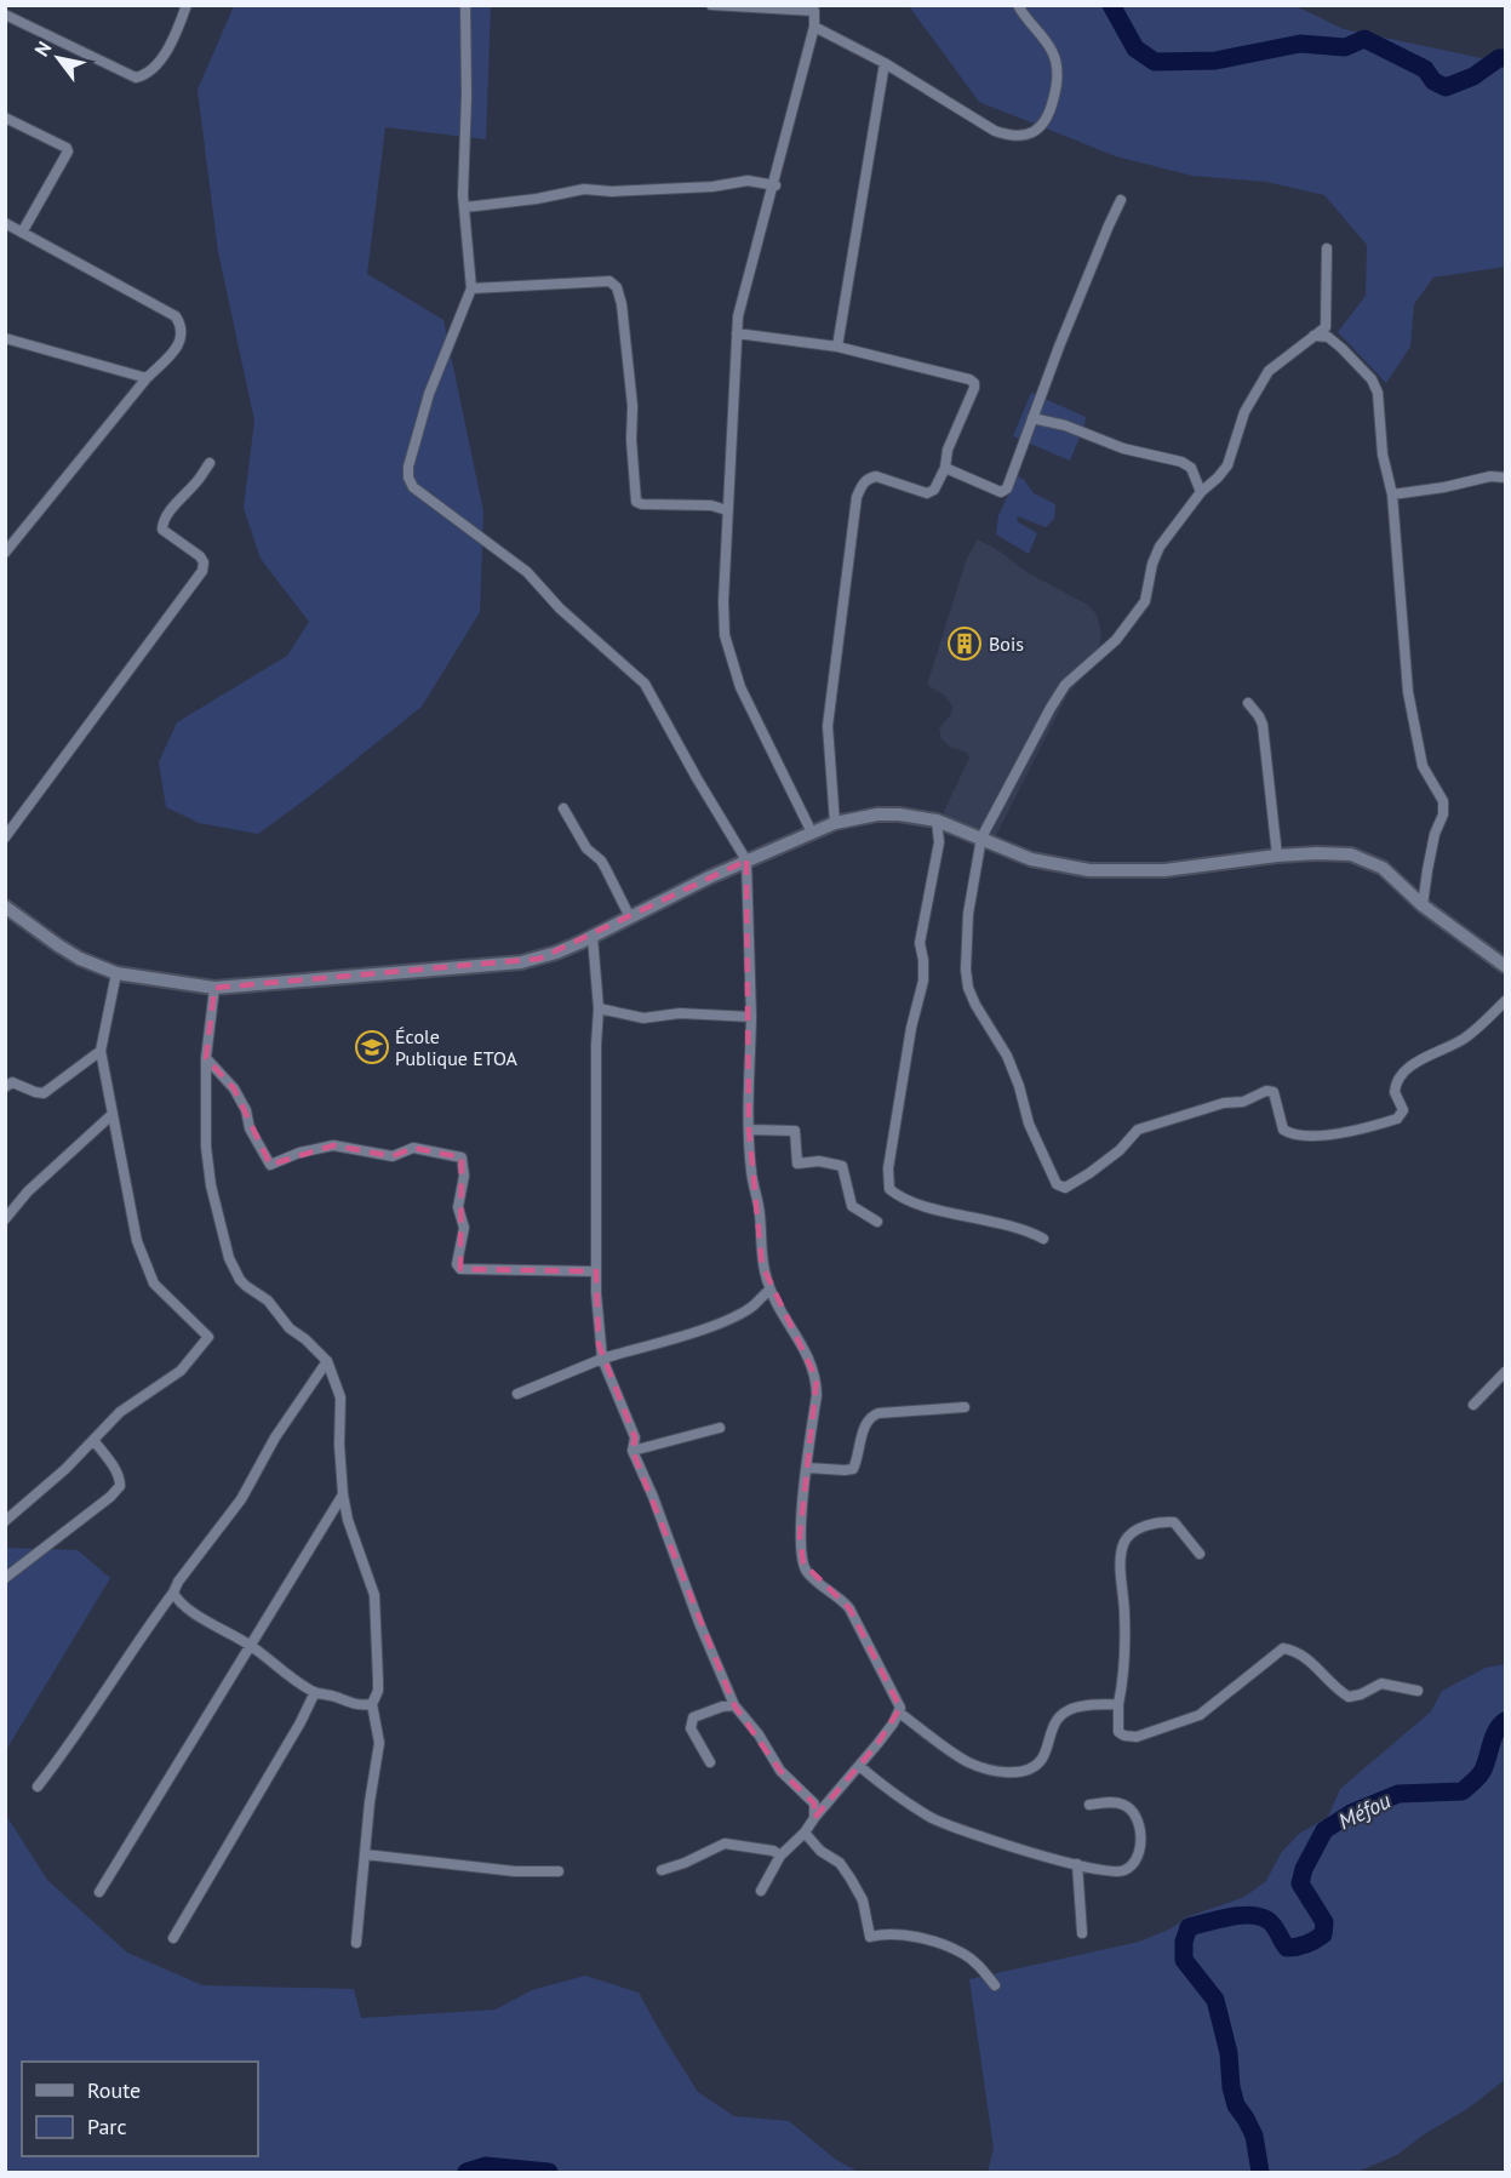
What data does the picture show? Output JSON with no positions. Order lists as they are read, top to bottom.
{
  "water": ["Méfou"],
  "places": {
    "building": ["Bois"],
    "school or university": ["École Publique ETOA"]
  },
  "legend": ["Route", "Parc"],
  "north": "top left"
}
